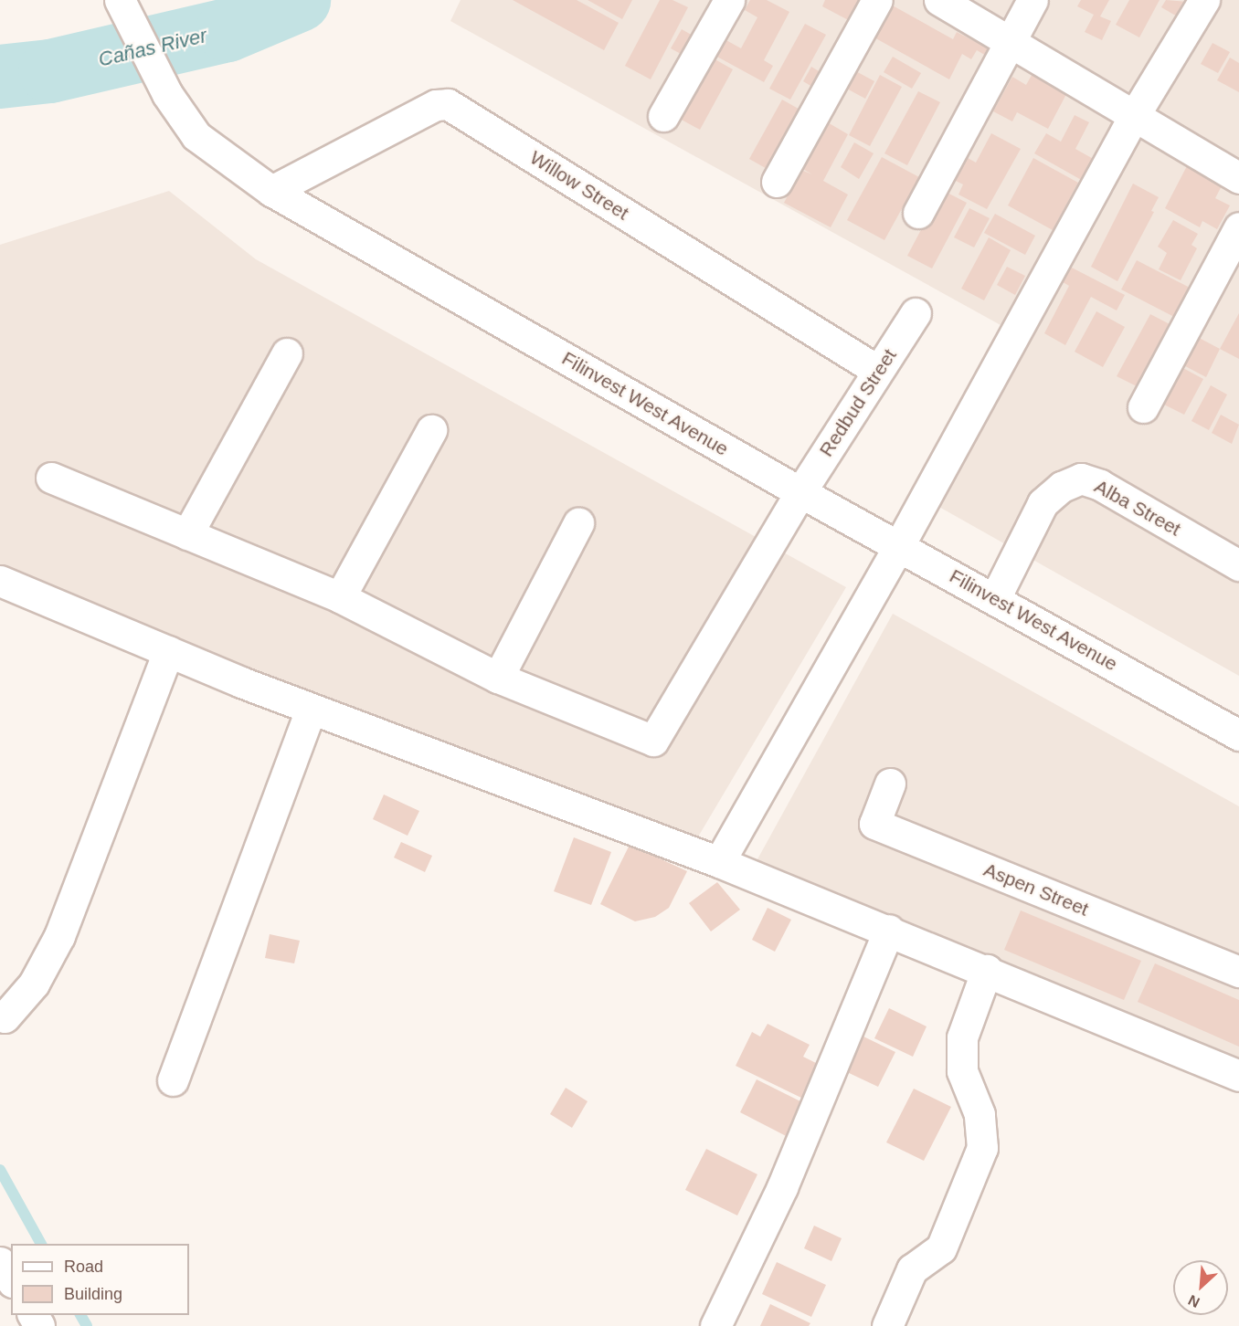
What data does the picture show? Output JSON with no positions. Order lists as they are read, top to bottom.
{
  "streets": {
    "street": [
      "Willow Street",
      "Redbud Street",
      "Filinvest West Avenue",
      "Alba Street",
      "Aspen Street"
    ]
  },
  "crossings": [
    ["Willow Street", "Redbud Street"],
    ["Willow Street", "Filinvest West Avenue"],
    ["Redbud Street", "Filinvest West Avenue"],
    ["Filinvest West Avenue", "Alba Street"]
  ],
  "water": ["Cañas River"],
  "legend": ["Road", "Building"],
  "north": "bottom left"
}
